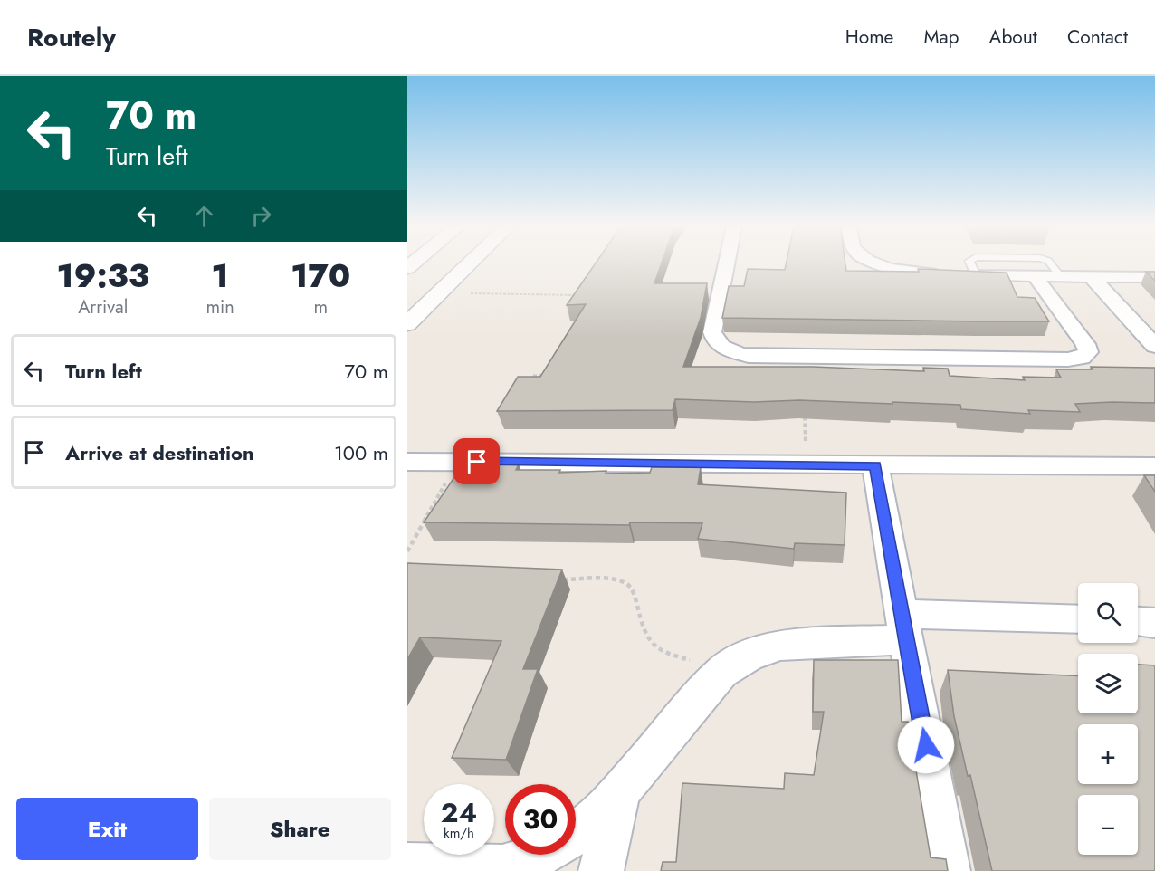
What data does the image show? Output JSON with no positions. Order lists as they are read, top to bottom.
{
  "page": {
    "header": "Routely",
    "nav": [
      "Home",
      "Map",
      "About",
      "Contact"
    ],
    "turn": ["70 m", "Turn left"],
    "eta": [
      "19:33",
      "Arrival",
      "1",
      "min",
      "170",
      "m"
    ],
    "list": [
      {
        "name": "Turn left",
        "value": "70 m"
      },
      {
        "name": "Arrive at destination",
        "value": "100 m"
      }
    ],
    "map_buttons": ["+", "−"],
    "speed": "24 km/h",
    "limit": "30",
    "buttons": ["Exit", "Share"]
  }
}
